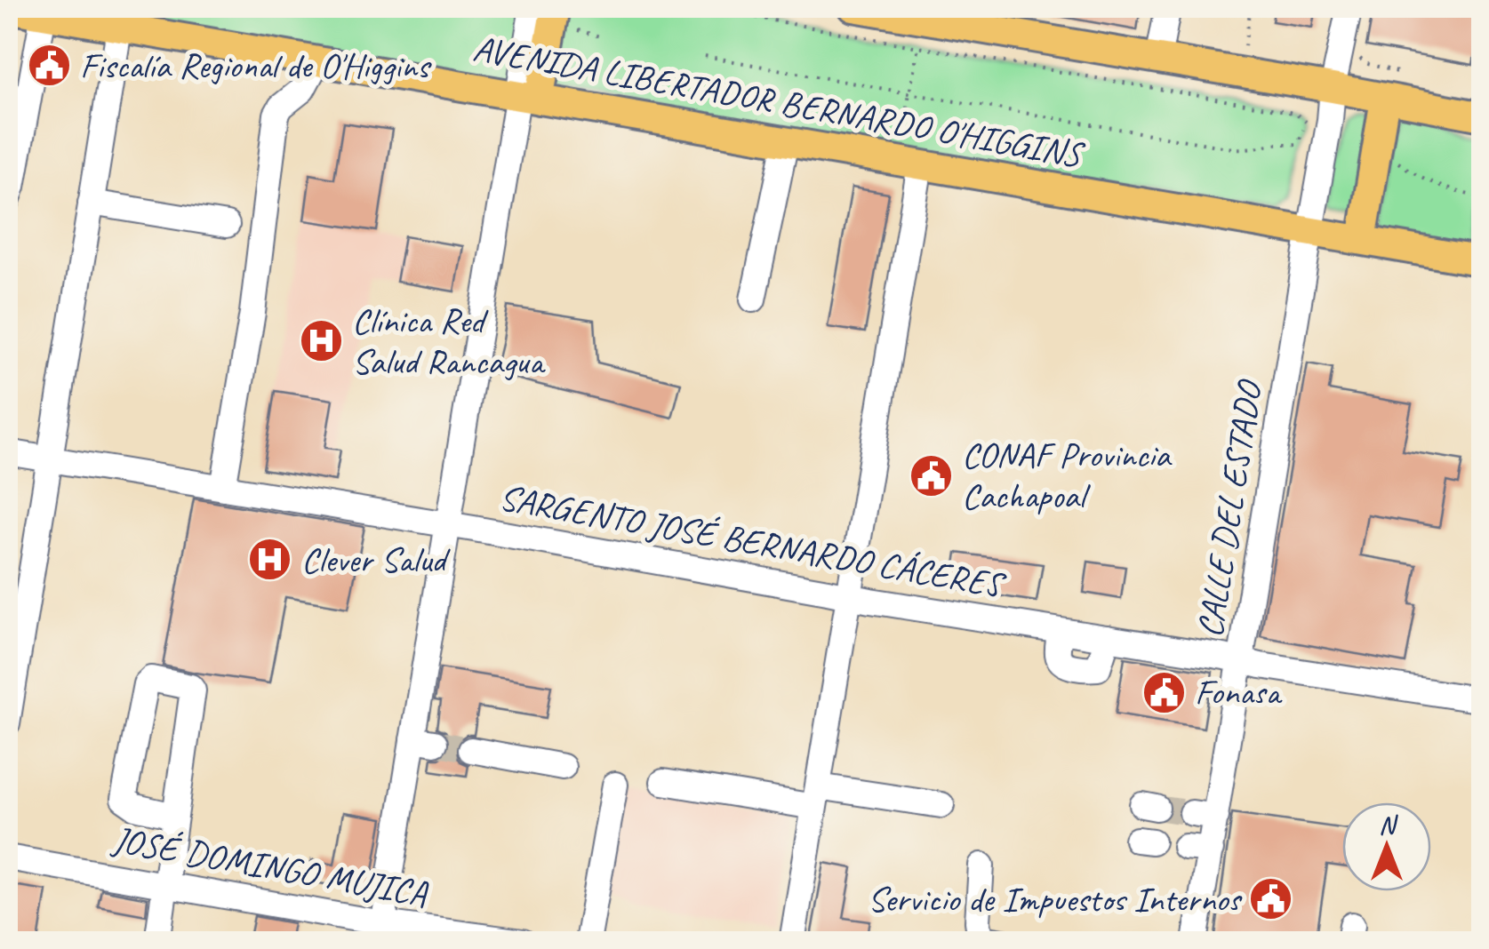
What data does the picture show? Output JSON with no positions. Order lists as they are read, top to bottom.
{
  "streets": {
    "main road": ["AVENIDA LIBERTADOR BERNARDO O'HIGGINS"],
    "street": ["CALLE DEL ESTADO", "SARGENTO JOSÉ BERNARDO CÁCERES", "JOSÉ DOMINGO MUJICA"]
  },
  "crossings": [
    ["AVENIDA LIBERTADOR BERNARDO O'HIGGINS", "CALLE DEL ESTADO"],
    ["CALLE DEL ESTADO", "SARGENTO JOSÉ BERNARDO CÁCERES"]
  ],
  "places": {
    "public building": [
      "Fiscalía Regional de O'Higgins",
      "CONAF Provincia Cachapoal",
      "Fonasa",
      "Servicio de Impuestos Internos"
    ],
    "hospital": ["Clínica Red Salud Rancagua", "Clever Salud"]
  },
  "north": "top"
}
